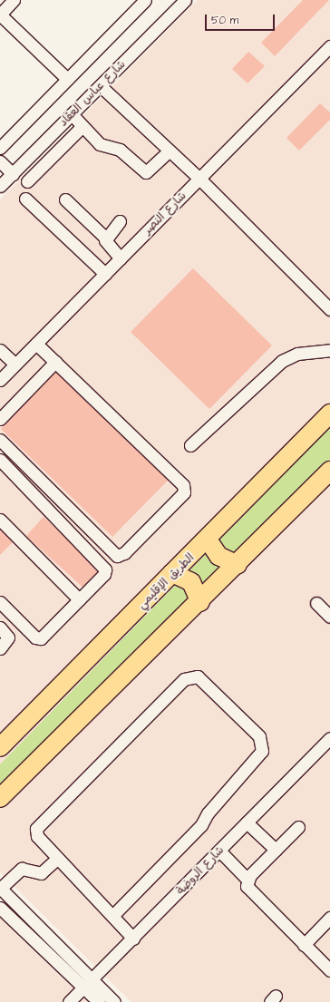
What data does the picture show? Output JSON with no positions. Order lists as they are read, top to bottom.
{
  "streets": {
    "highway": ["الطريق الإقليمي"],
    "street": ["شارع عباس العقاد", "شارع النصر", "شارع الروضة"]
  },
  "scale_bar": "50 m"
}
